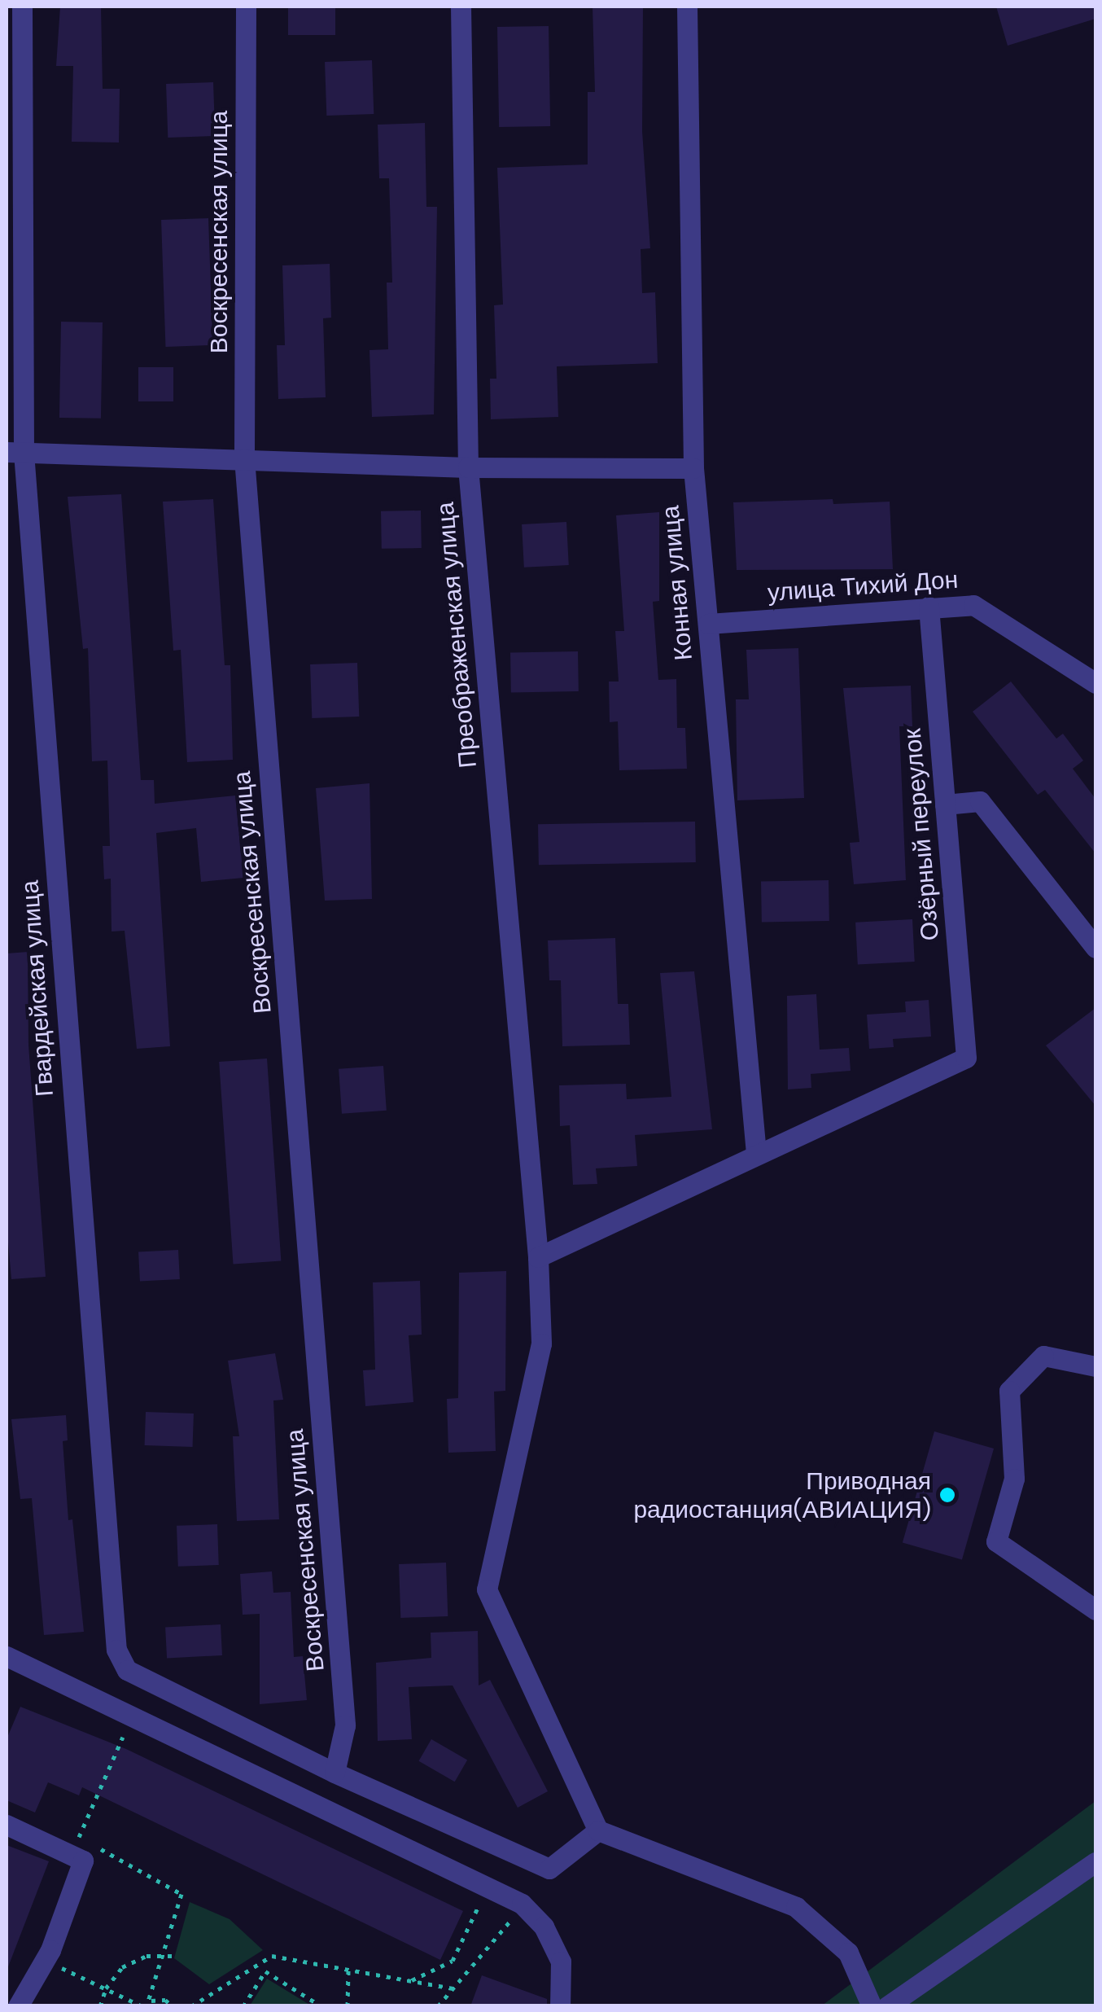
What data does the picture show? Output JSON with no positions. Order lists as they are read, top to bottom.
{
  "streets": {
    "street": [
      "Воскресенская улица",
      "Конная улица",
      "улица Тихий Дон",
      "Преображенская улица",
      "Озёрный переулок",
      "Гвардейская улица"
    ]
  },
  "crossings": [
    ["Воскресенская улица", "Гвардейская улица"],
    ["Конная улица", "улица Тихий Дон"],
    ["Конная улица", "Озёрный переулок"],
    ["улица Тихий Дон", "Озёрный переулок"]
  ],
  "places": ["Приводная радиостанция(АВИАЦИЯ)"]
}
